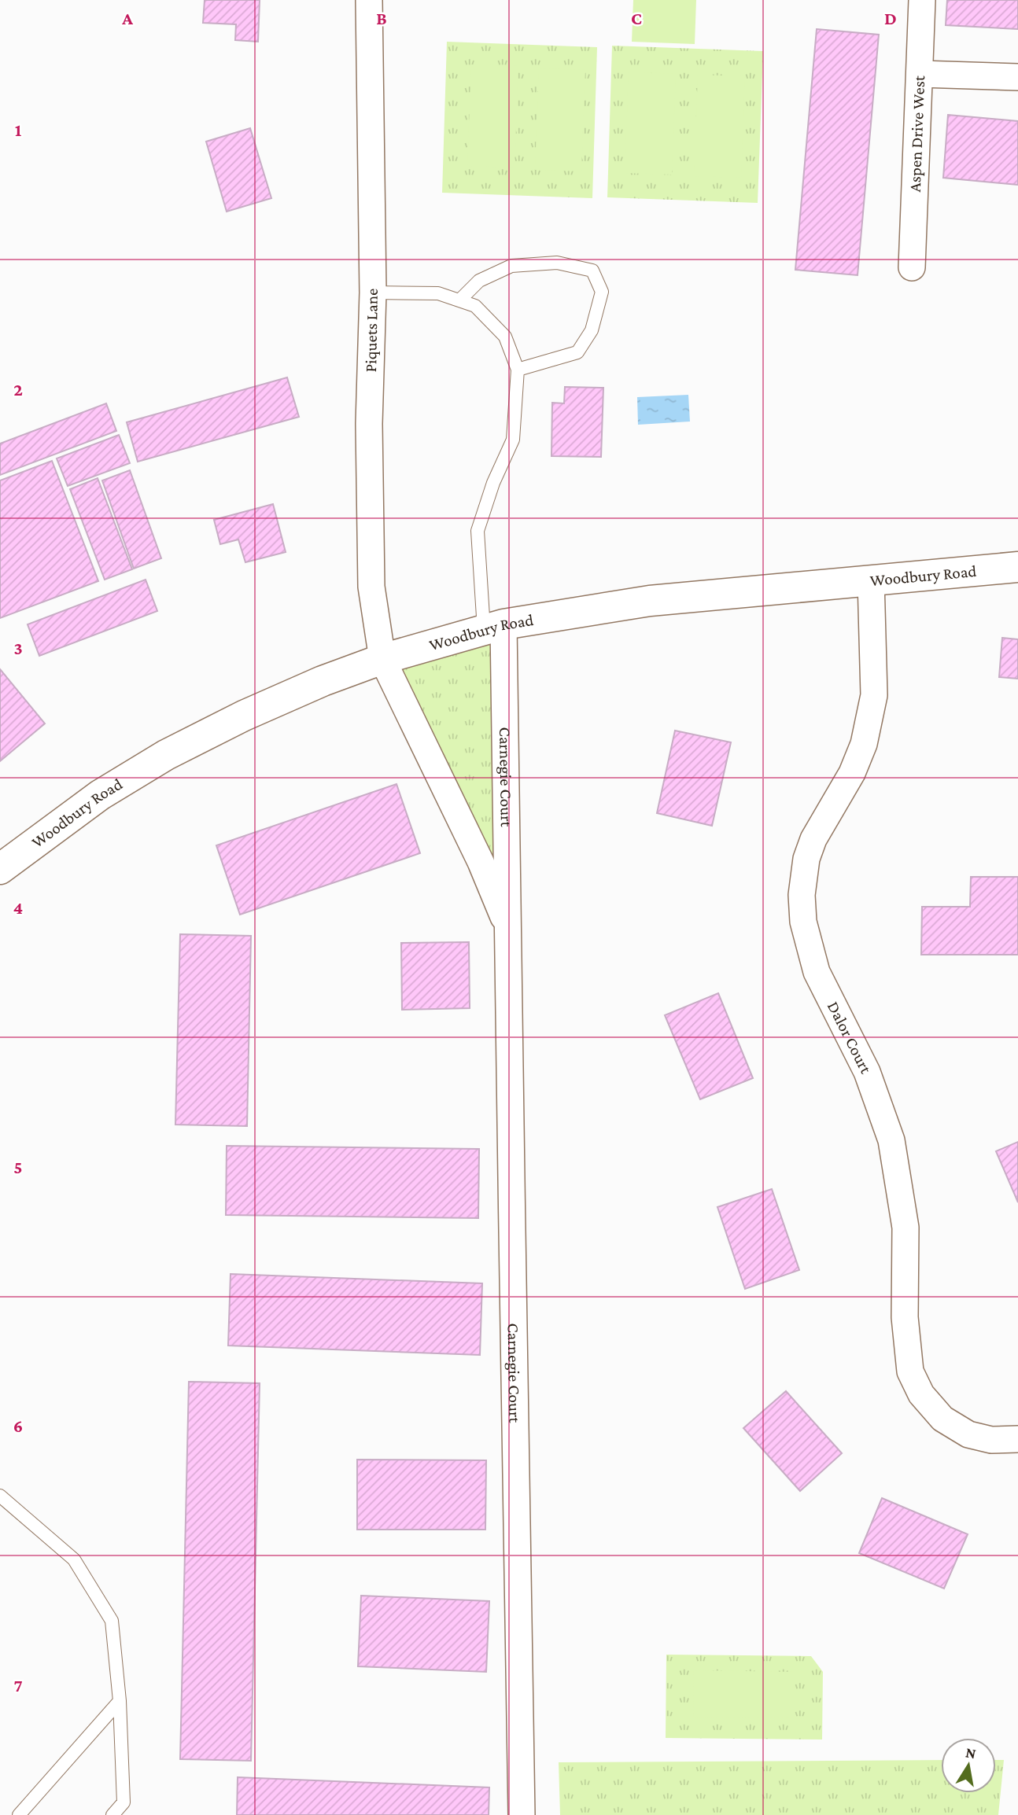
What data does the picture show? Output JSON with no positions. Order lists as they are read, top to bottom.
{
  "streets": {
    "main road": ["Woodbury Road"],
    "street": [
      "Aspen Drive West",
      "Piquets Lane",
      "Carnegie Court",
      "Dalor Court"
    ]
  },
  "crossings": [
    ["Piquets Lane", "Woodbury Road"],
    ["Piquets Lane", "Carnegie Court"],
    ["Woodbury Road", "Carnegie Court"],
    ["Woodbury Road", "Dalor Court"]
  ],
  "north": "top",
  "grid": {
    "columns": [
      "A",
      "B",
      "C",
      "D"
    ],
    "rows": [
      "1",
      "2",
      "3",
      "4",
      "5",
      "6",
      "7"
    ]
  }
}
